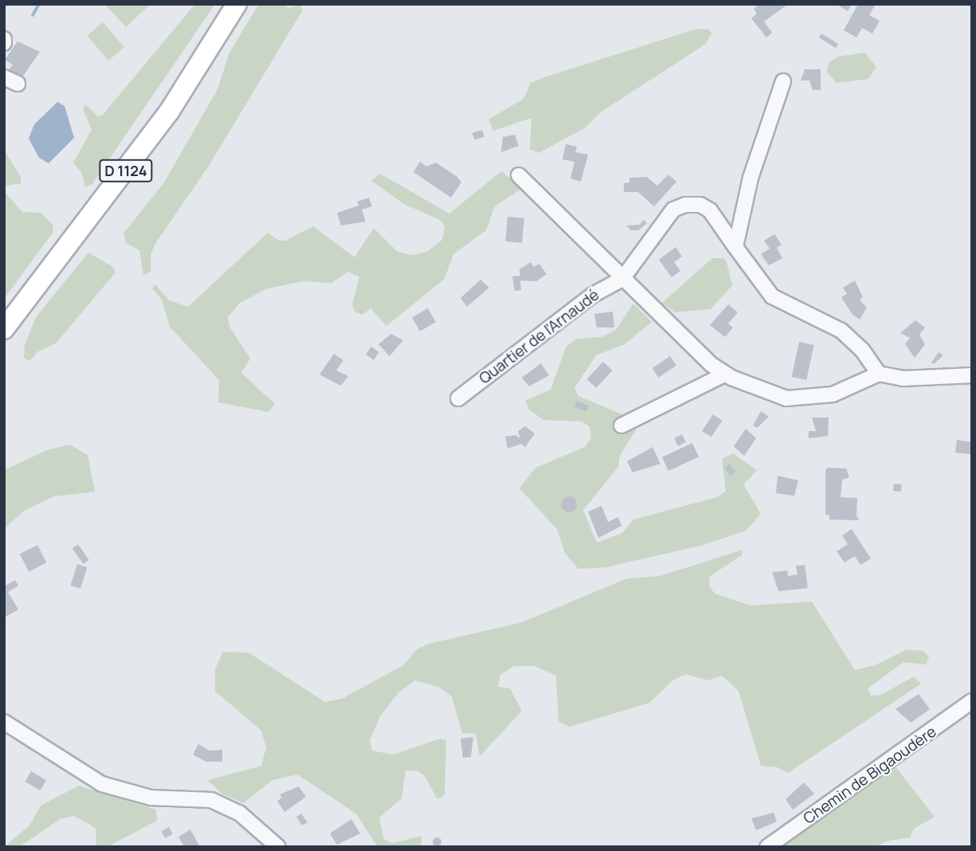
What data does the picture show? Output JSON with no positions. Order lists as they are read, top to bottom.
{
  "streets": {
    "highway": ["D 1124"],
    "street": ["Quartier de l'Arnaudé", "Chemin de Bigaoudère"]
  }
}
